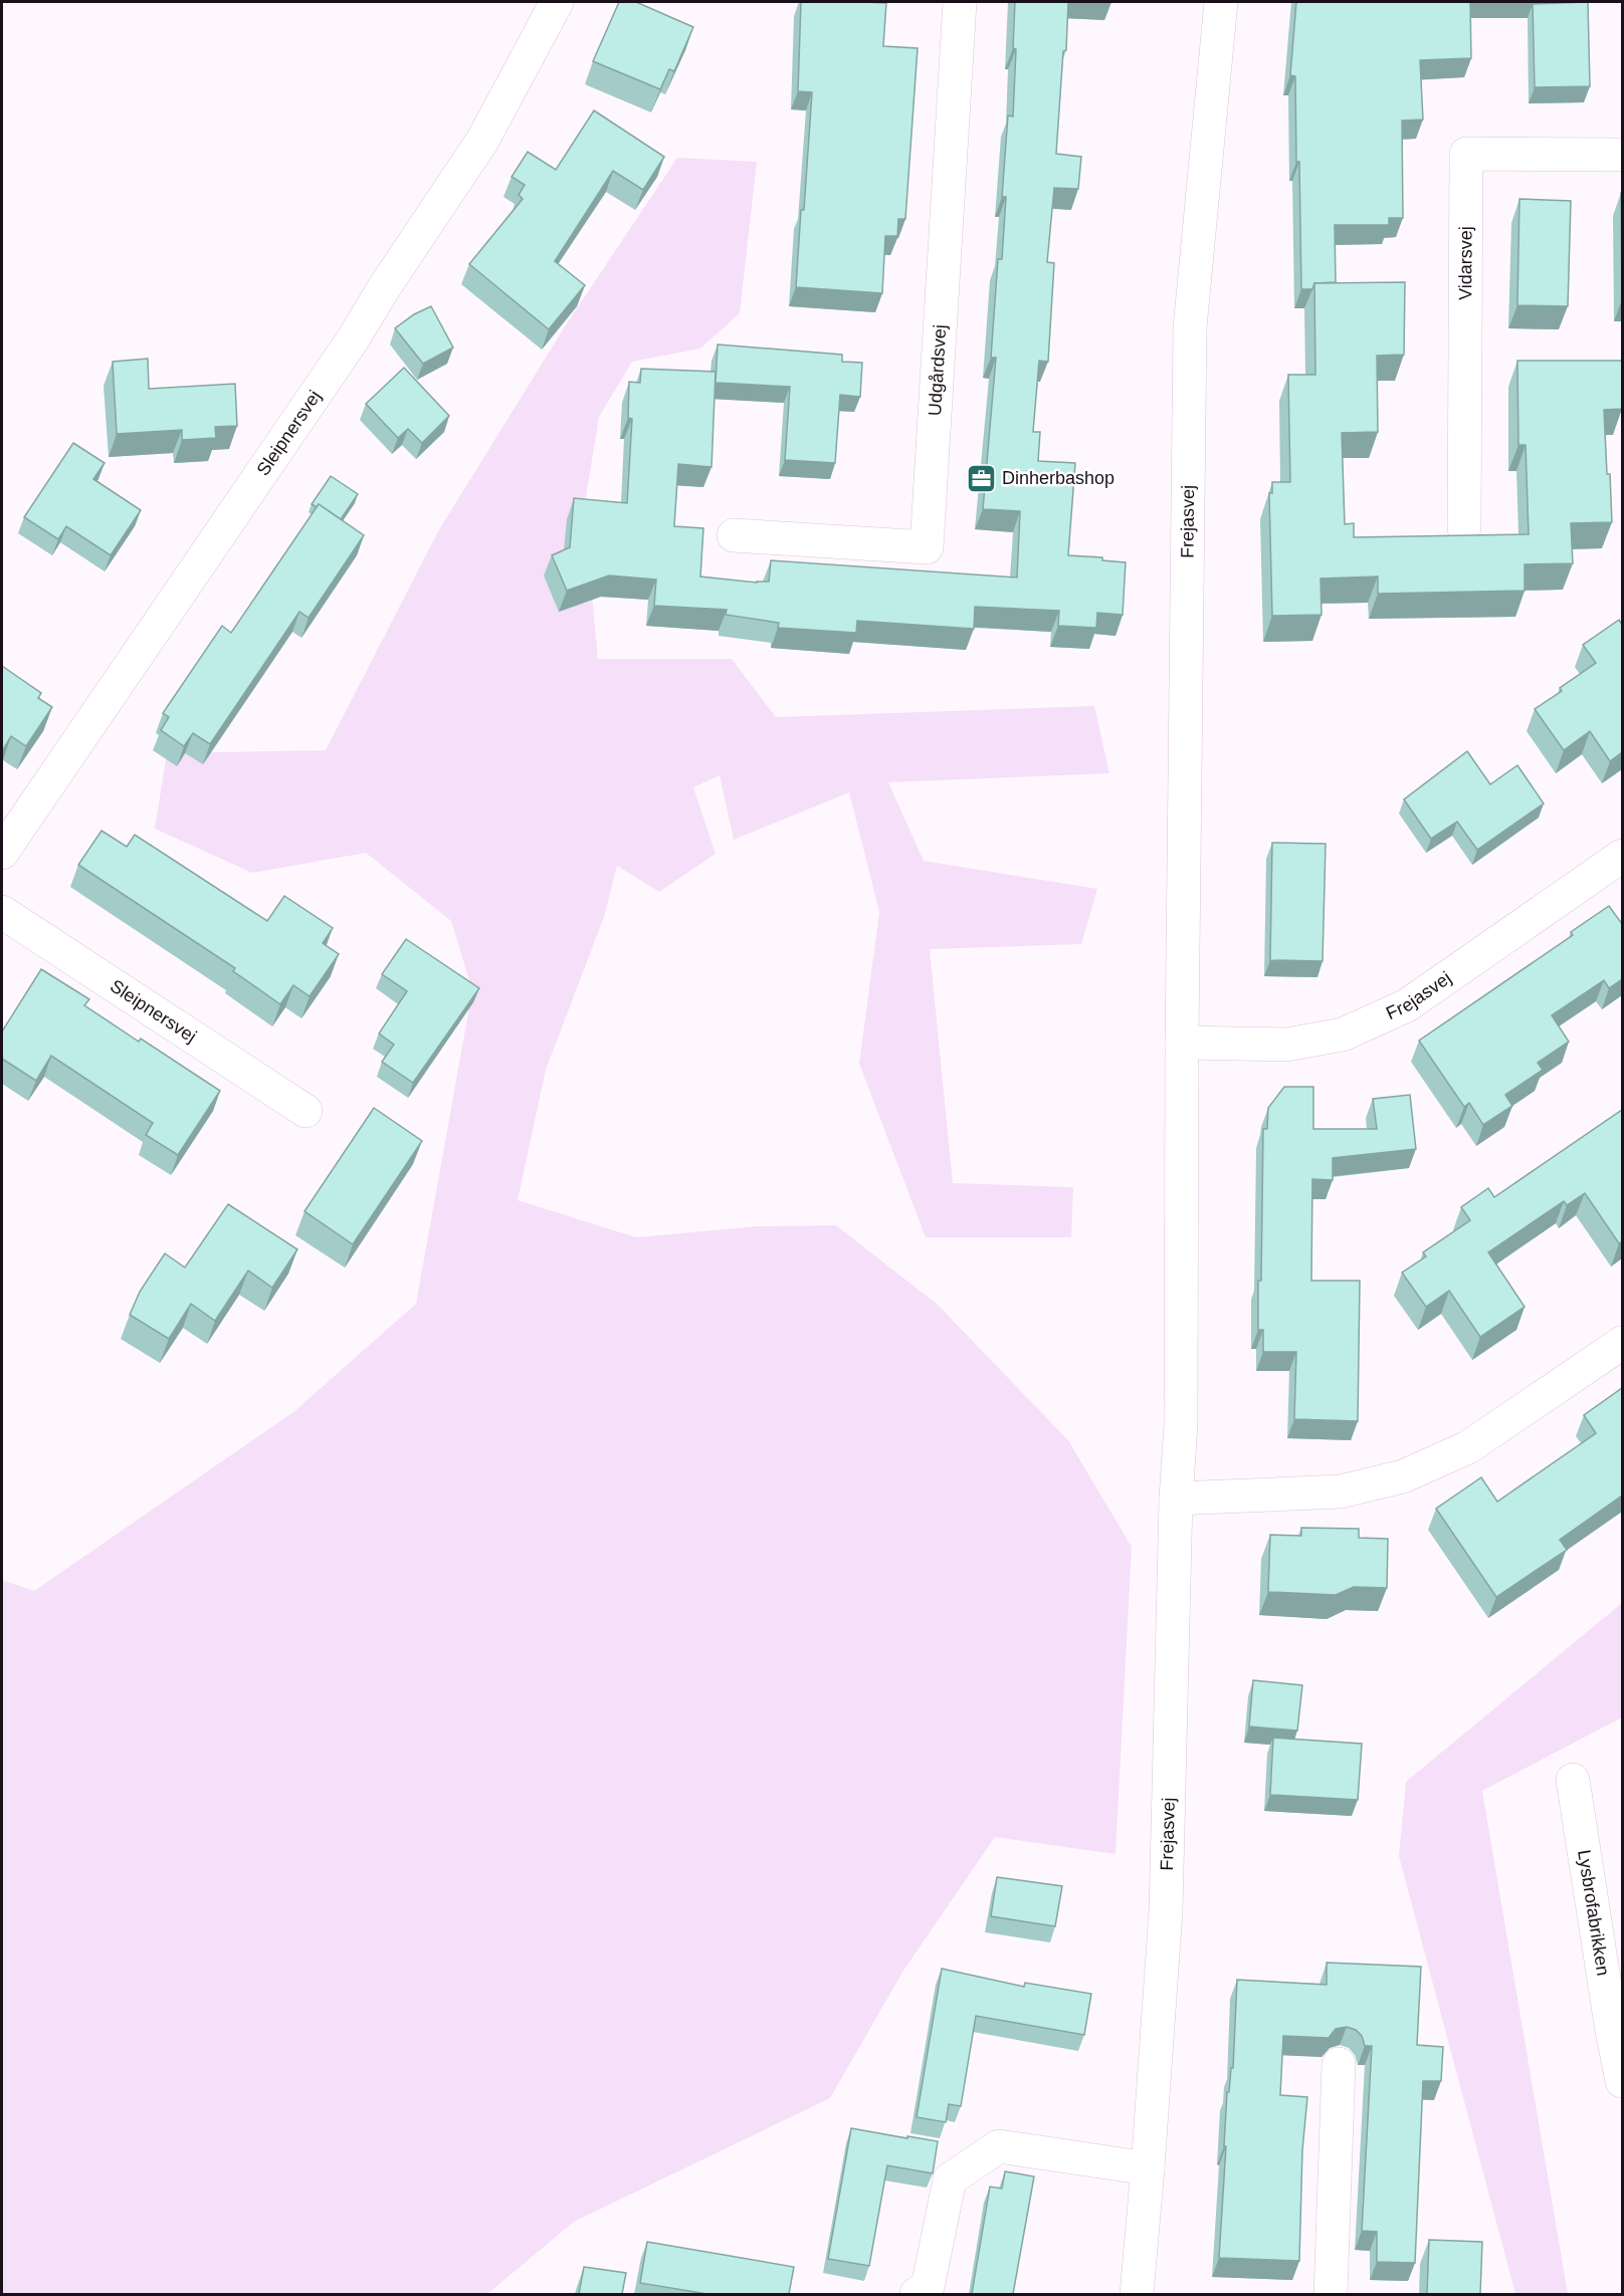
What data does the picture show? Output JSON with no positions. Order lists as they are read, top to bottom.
{
  "streets": {
    "street": [
      "Vidarsvej",
      "Udgårdsvej",
      "Sleipnersvej",
      "Frejasvej",
      "Lysbrofabrikken"
    ]
  },
  "places": {
    "office": ["Dinherbashop"]
  }
}
